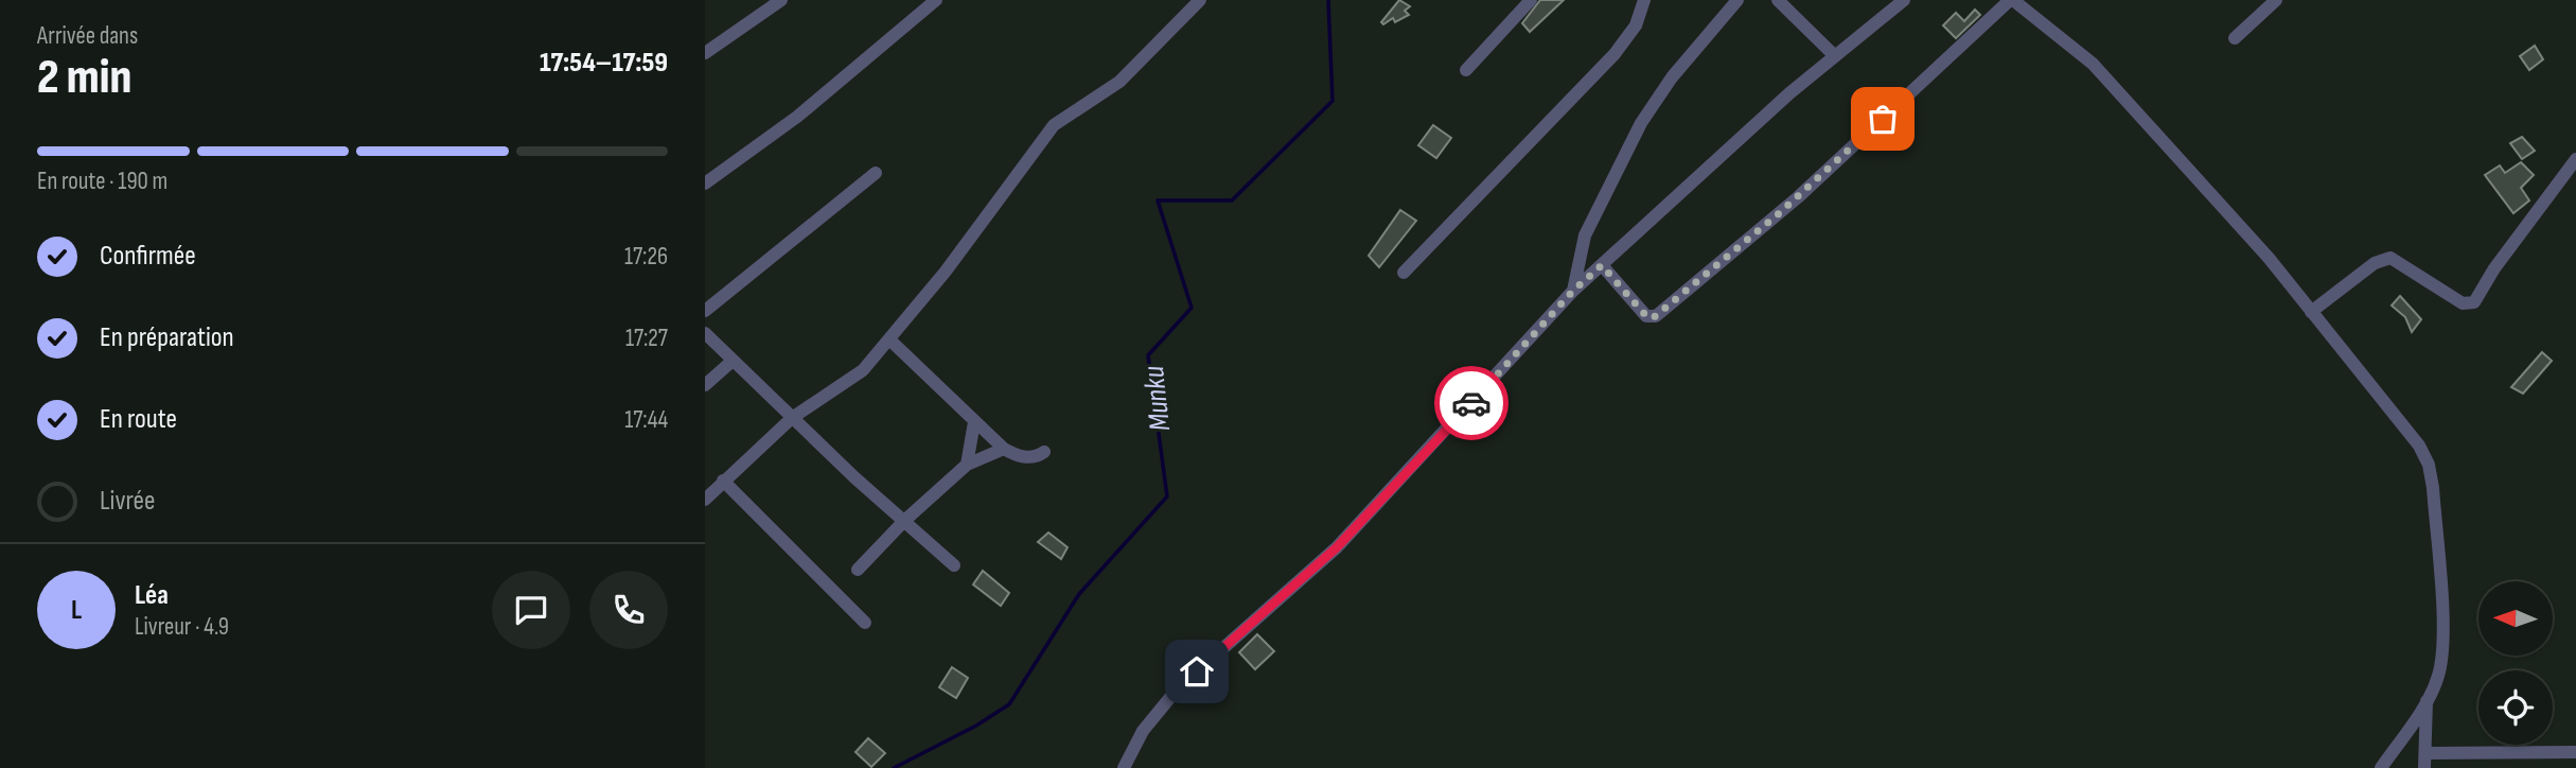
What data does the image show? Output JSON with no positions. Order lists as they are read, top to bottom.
{
  "water": ["Munku"],
  "north": "left",
  "page": {
    "heading": ["2 min", "Arrivée dans", "17:54–17:59"],
    "panel": ["Léa", "Livreur · 4.9"],
    "bar": "En route · 190 m",
    "list": [
      ["Confirmée", "17:26"],
      ["En préparation", "17:27"],
      ["En route", "17:44"],
      "Livrée"
    ],
    "round": "L"
  }
}
